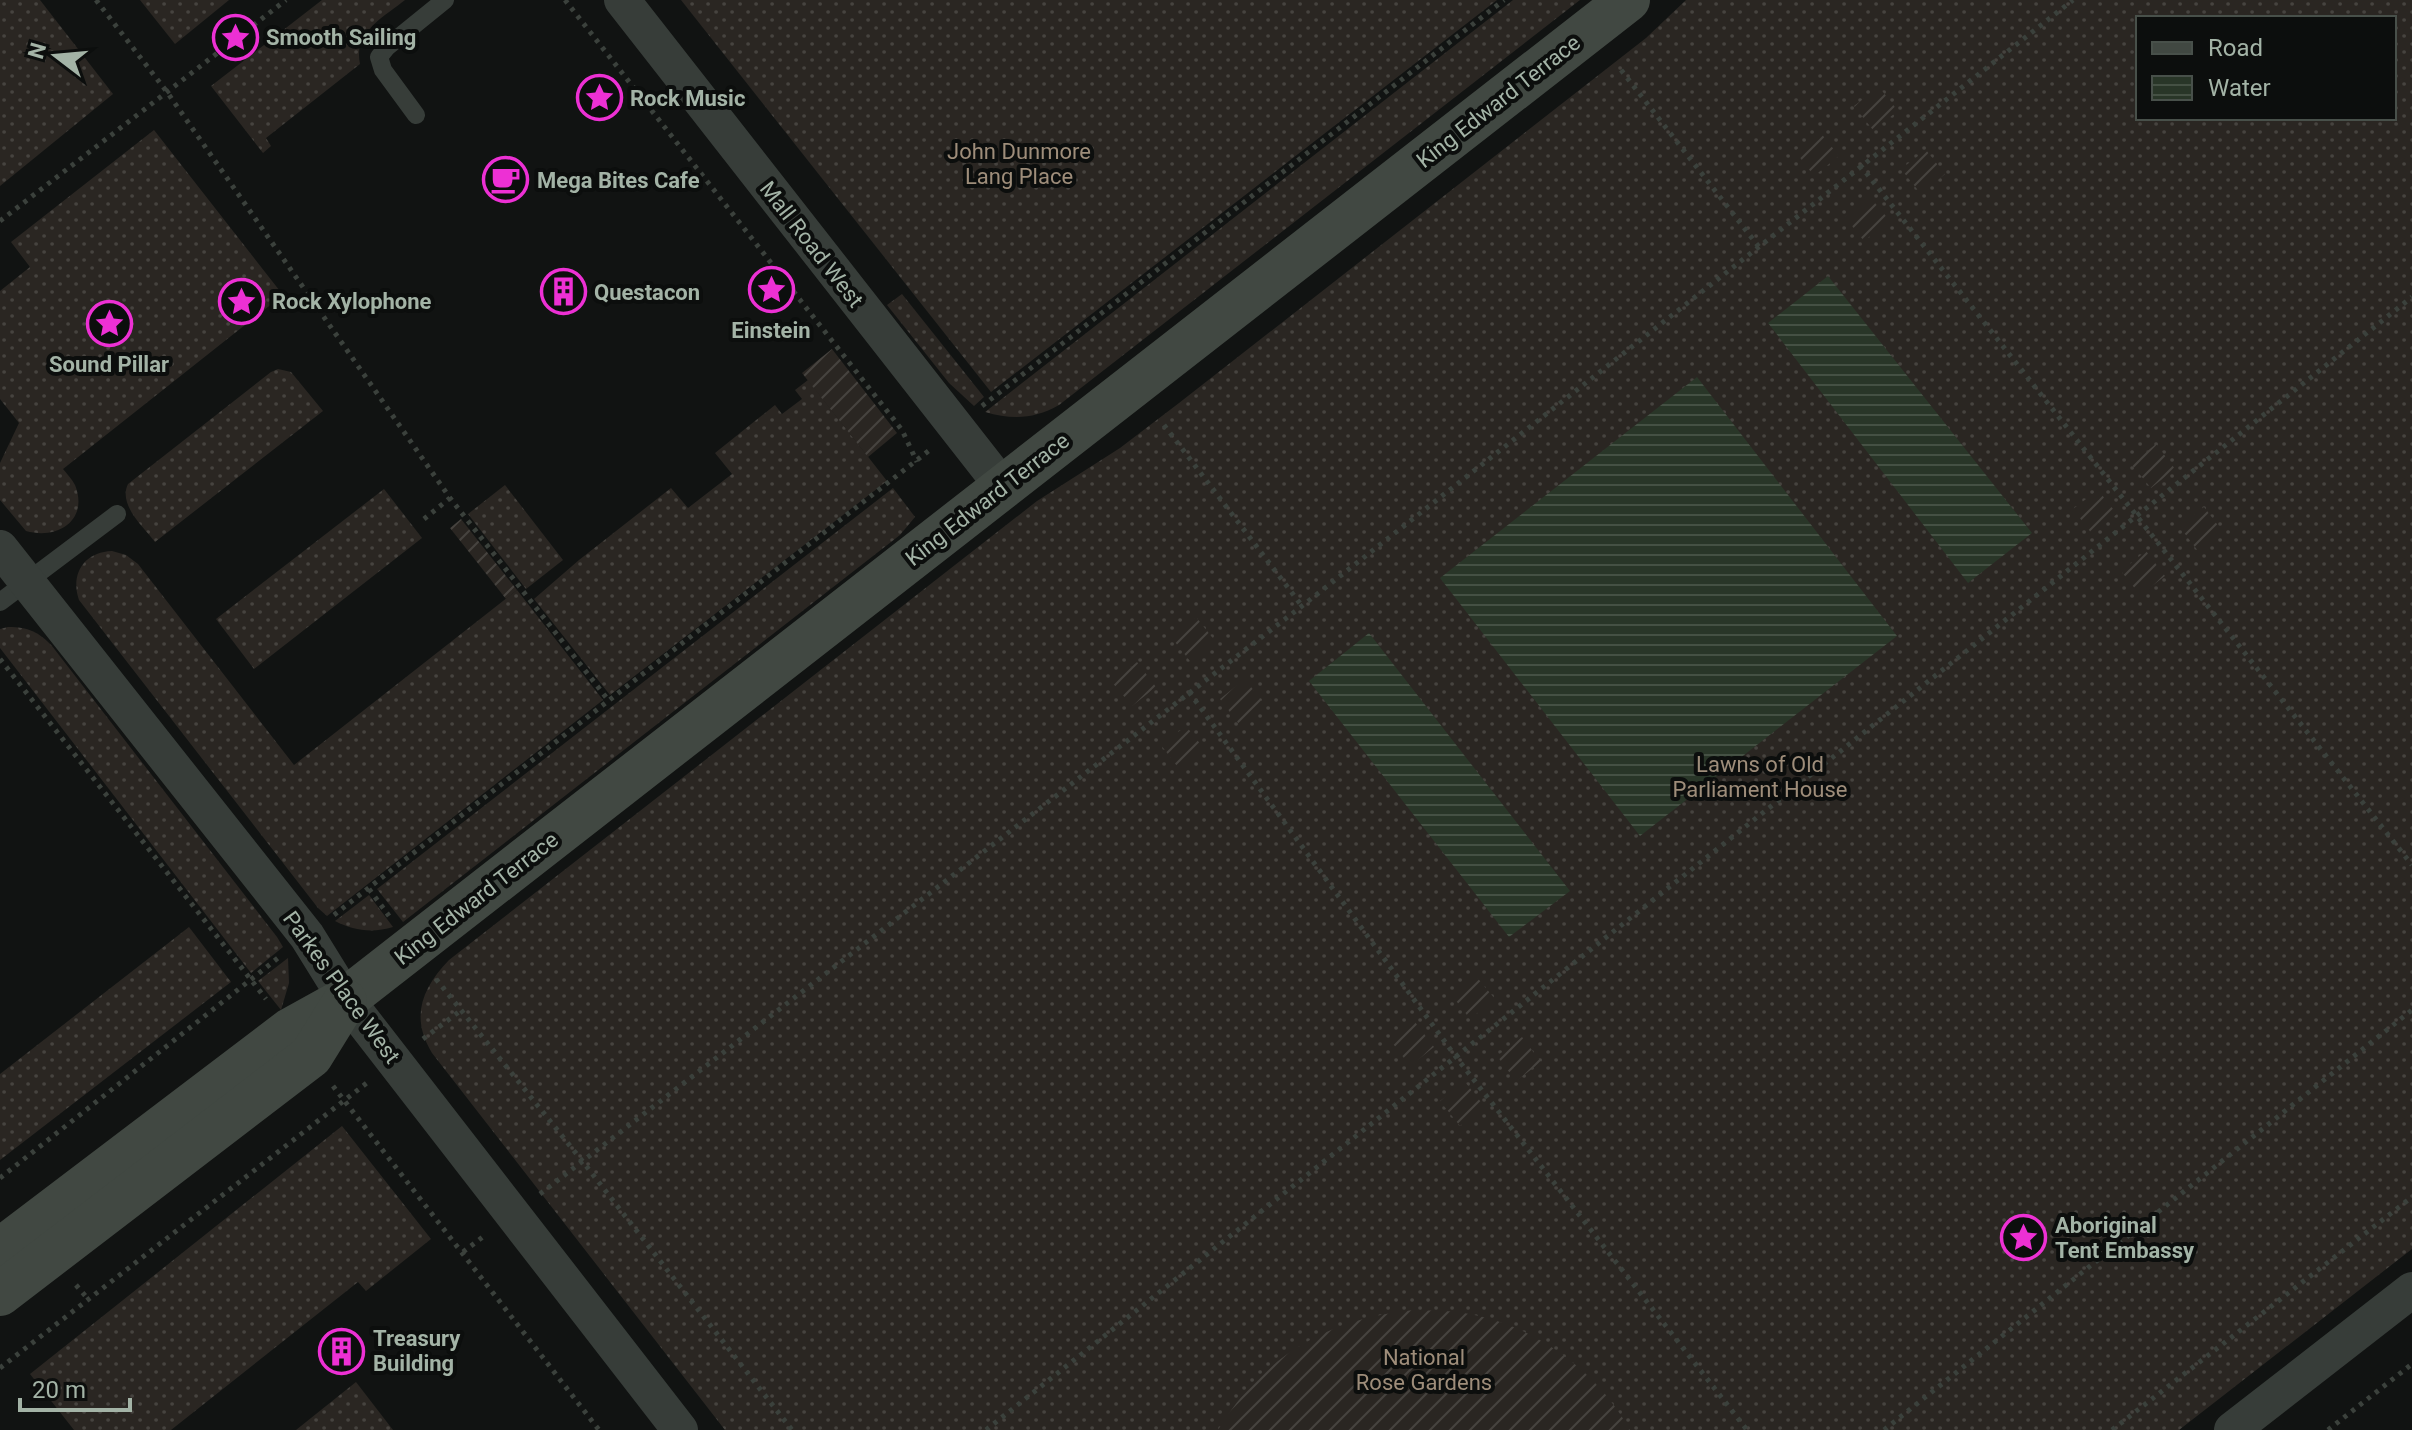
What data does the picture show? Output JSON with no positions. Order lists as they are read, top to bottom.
{
  "streets": {
    "main road": ["King Edward Terrace"],
    "street": ["Mall Road West", "Parkes Place West"]
  },
  "crossings": [
    ["King Edward Terrace", "Mall Road West"],
    ["King Edward Terrace", "Parkes Place West"]
  ],
  "parks": ["John Dunmore Lang Place", "Lawns of Old Parliament House", "National Rose Gardens"],
  "places": {
    "place": [
      "Smooth Sailing",
      "Rock Music",
      "Einstein",
      "Rock Xylophone",
      "Sound Pillar",
      "Aboriginal Tent Embassy"
    ],
    "cafe": ["Mega Bites Cafe"],
    "building": ["Questacon", "Treasury Building"]
  },
  "legend": ["Road", "Water"],
  "scale_bar": "20 m",
  "north": "left"
}
